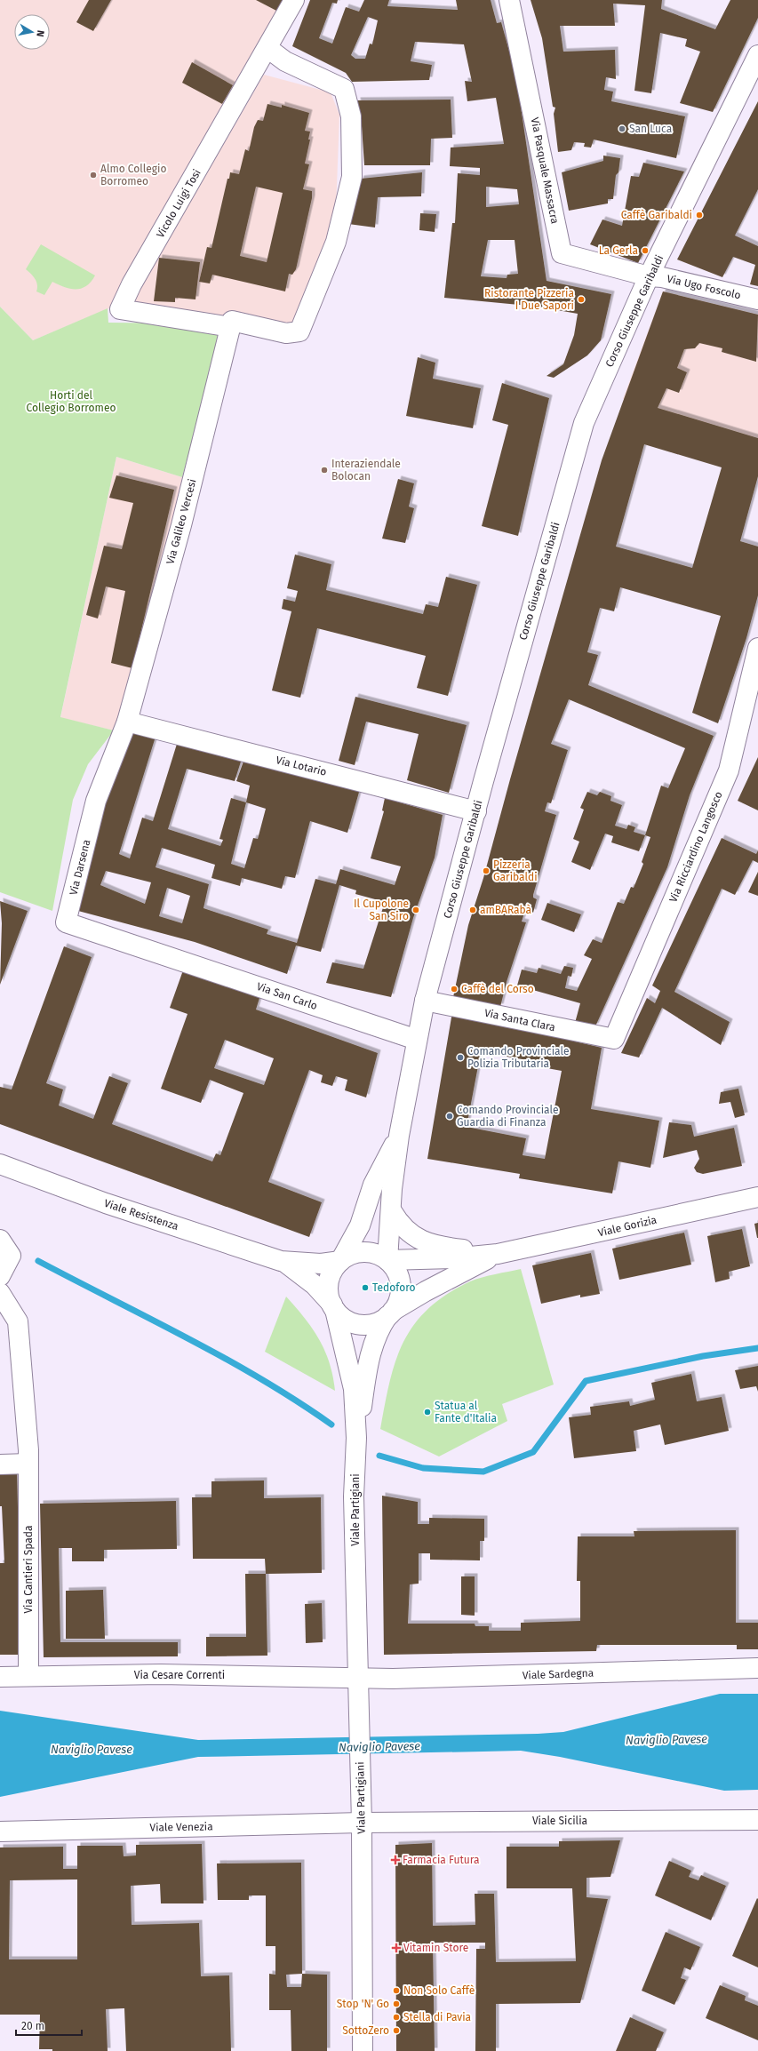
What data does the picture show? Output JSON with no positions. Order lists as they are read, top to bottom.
{
  "streets": {
    "street": [
      "Via Pasquale Massacra",
      "Vicolo Luigi Tosi",
      "Via Ugo Foscolo",
      "Corso Giuseppe Garibaldi",
      "Via Galileo Vercesi",
      "Via Lotario",
      "Via Ricciardino Langosco",
      "Via Darsena",
      "Via San Carlo",
      "Via Santa Clara",
      "Viale Resistenza",
      "Viale Gorizia",
      "Viale Partigiani",
      "Via Cantieri Spada",
      "Viale Sardegna",
      "Via Cesare Correnti",
      "Viale Sicilia",
      "Viale Venezia"
    ]
  },
  "crossings": [
    ["Via Pasquale Massacra", "Via Ugo Foscolo"],
    ["Via Pasquale Massacra", "Corso Giuseppe Garibaldi"],
    ["Vicolo Luigi Tosi", "Via Galileo Vercesi"],
    ["Via Ugo Foscolo", "Corso Giuseppe Garibaldi"],
    ["Corso Giuseppe Garibaldi", "Via Lotario"],
    ["Corso Giuseppe Garibaldi", "Via San Carlo"],
    ["Corso Giuseppe Garibaldi", "Via Santa Clara"],
    ["Corso Giuseppe Garibaldi", "Viale Resistenza"],
    ["Corso Giuseppe Garibaldi", "Viale Gorizia"],
    ["Corso Giuseppe Garibaldi", "Viale Partigiani"],
    ["Via Galileo Vercesi", "Via Lotario"],
    ["Via Galileo Vercesi", "Via Darsena"],
    ["Via Lotario", "Via Darsena"],
    ["Via Ricciardino Langosco", "Via Santa Clara"],
    ["Via Darsena", "Via San Carlo"],
    ["Viale Resistenza", "Viale Gorizia"],
    ["Viale Resistenza", "Viale Partigiani"],
    ["Viale Gorizia", "Viale Partigiani"],
    ["Viale Partigiani", "Viale Sardegna"],
    ["Viale Partigiani", "Via Cesare Correnti"],
    ["Viale Partigiani", "Viale Sicilia"],
    ["Viale Partigiani", "Viale Venezia"],
    ["Via Cantieri Spada", "Via Cesare Correnti"],
    ["Viale Sardegna", "Via Cesare Correnti"],
    ["Viale Sicilia", "Viale Venezia"]
  ],
  "water": ["Naviglio Pavese"],
  "parks": ["Horti del Collegio Borromeo"],
  "places": {
    "other": [
      "San Luca",
      "Almo Collegio Borromeo",
      "Caffè Garibaldi",
      "La Gerla",
      "Ristorante Pizzeria I Due Sapori",
      "Interaziendale Bolocan",
      "Pizzeria Garibaldi",
      "Il Cupolone San Siro",
      "amBARabà",
      "Caffè del Corso",
      "Comando Provinciale Polizia Tributaria",
      "Comando Provinciale Guardia di Finanza",
      "Tedoforo",
      "Statua al Fante d'Italia",
      "Non Solo Caffè",
      "Stop 'N' Go",
      "Stella di Pavia",
      "SottoZero"
    ],
    "health": ["Farmacia Futura", "Vitamin Store"]
  },
  "scale_bar": "20 m",
  "north": "right"
}
